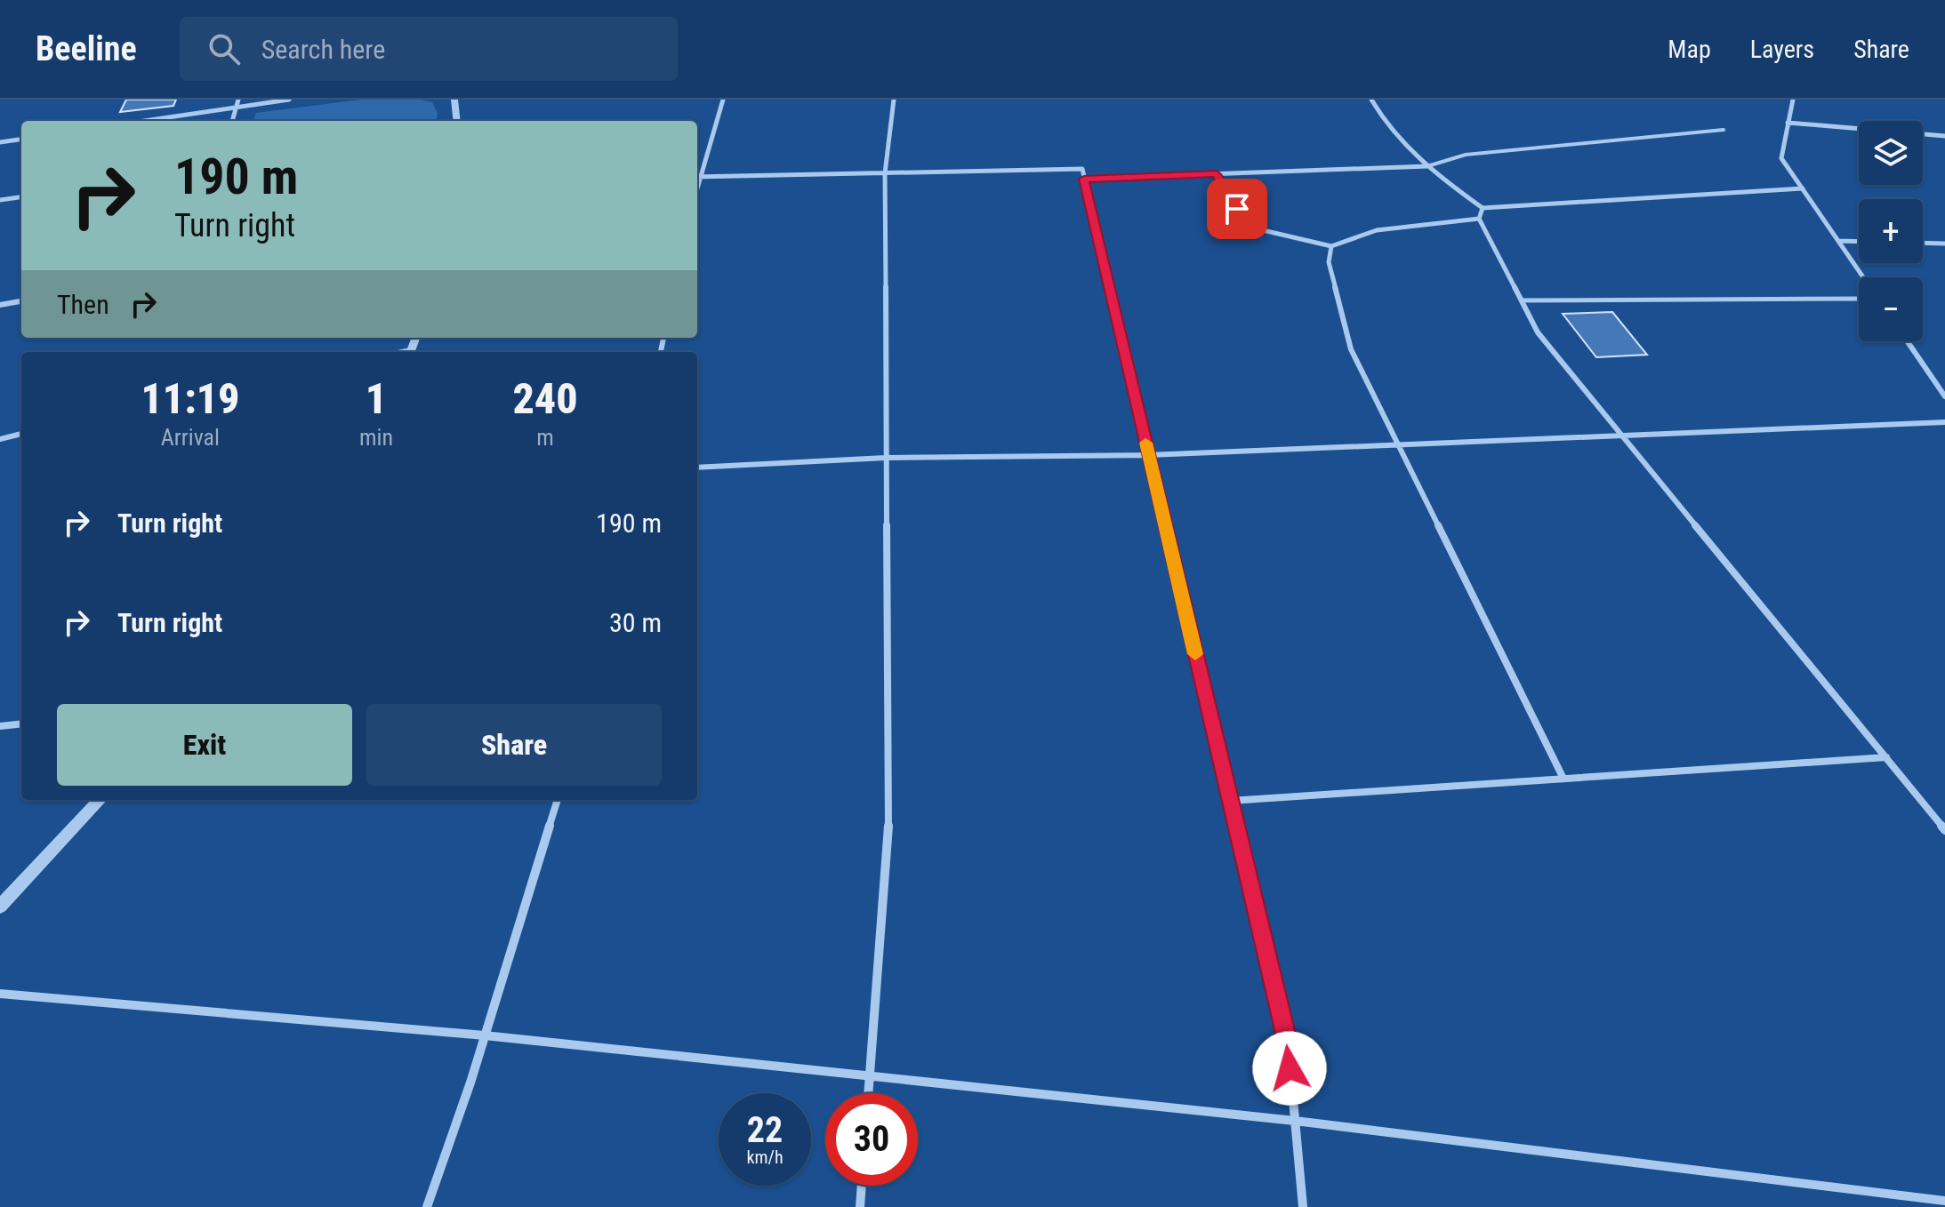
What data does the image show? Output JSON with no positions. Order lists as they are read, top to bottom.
{
  "page": {
    "header": "Beeline",
    "search": "Search here",
    "nav": ["Map", "Layers", "Share"],
    "map_buttons": ["+", "−"],
    "turn": ["190 m", "Turn right"],
    "then": "Then",
    "eta": [
      "11:19",
      "Arrival",
      "1",
      "min",
      "240",
      "m"
    ],
    "list": [
      {
        "name": "Turn right",
        "value": "190 m"
      },
      {
        "name": "Turn right",
        "value": "30 m"
      }
    ],
    "buttons": ["Exit", "Share"],
    "speed": "22 km/h",
    "limit": "30"
  }
}
